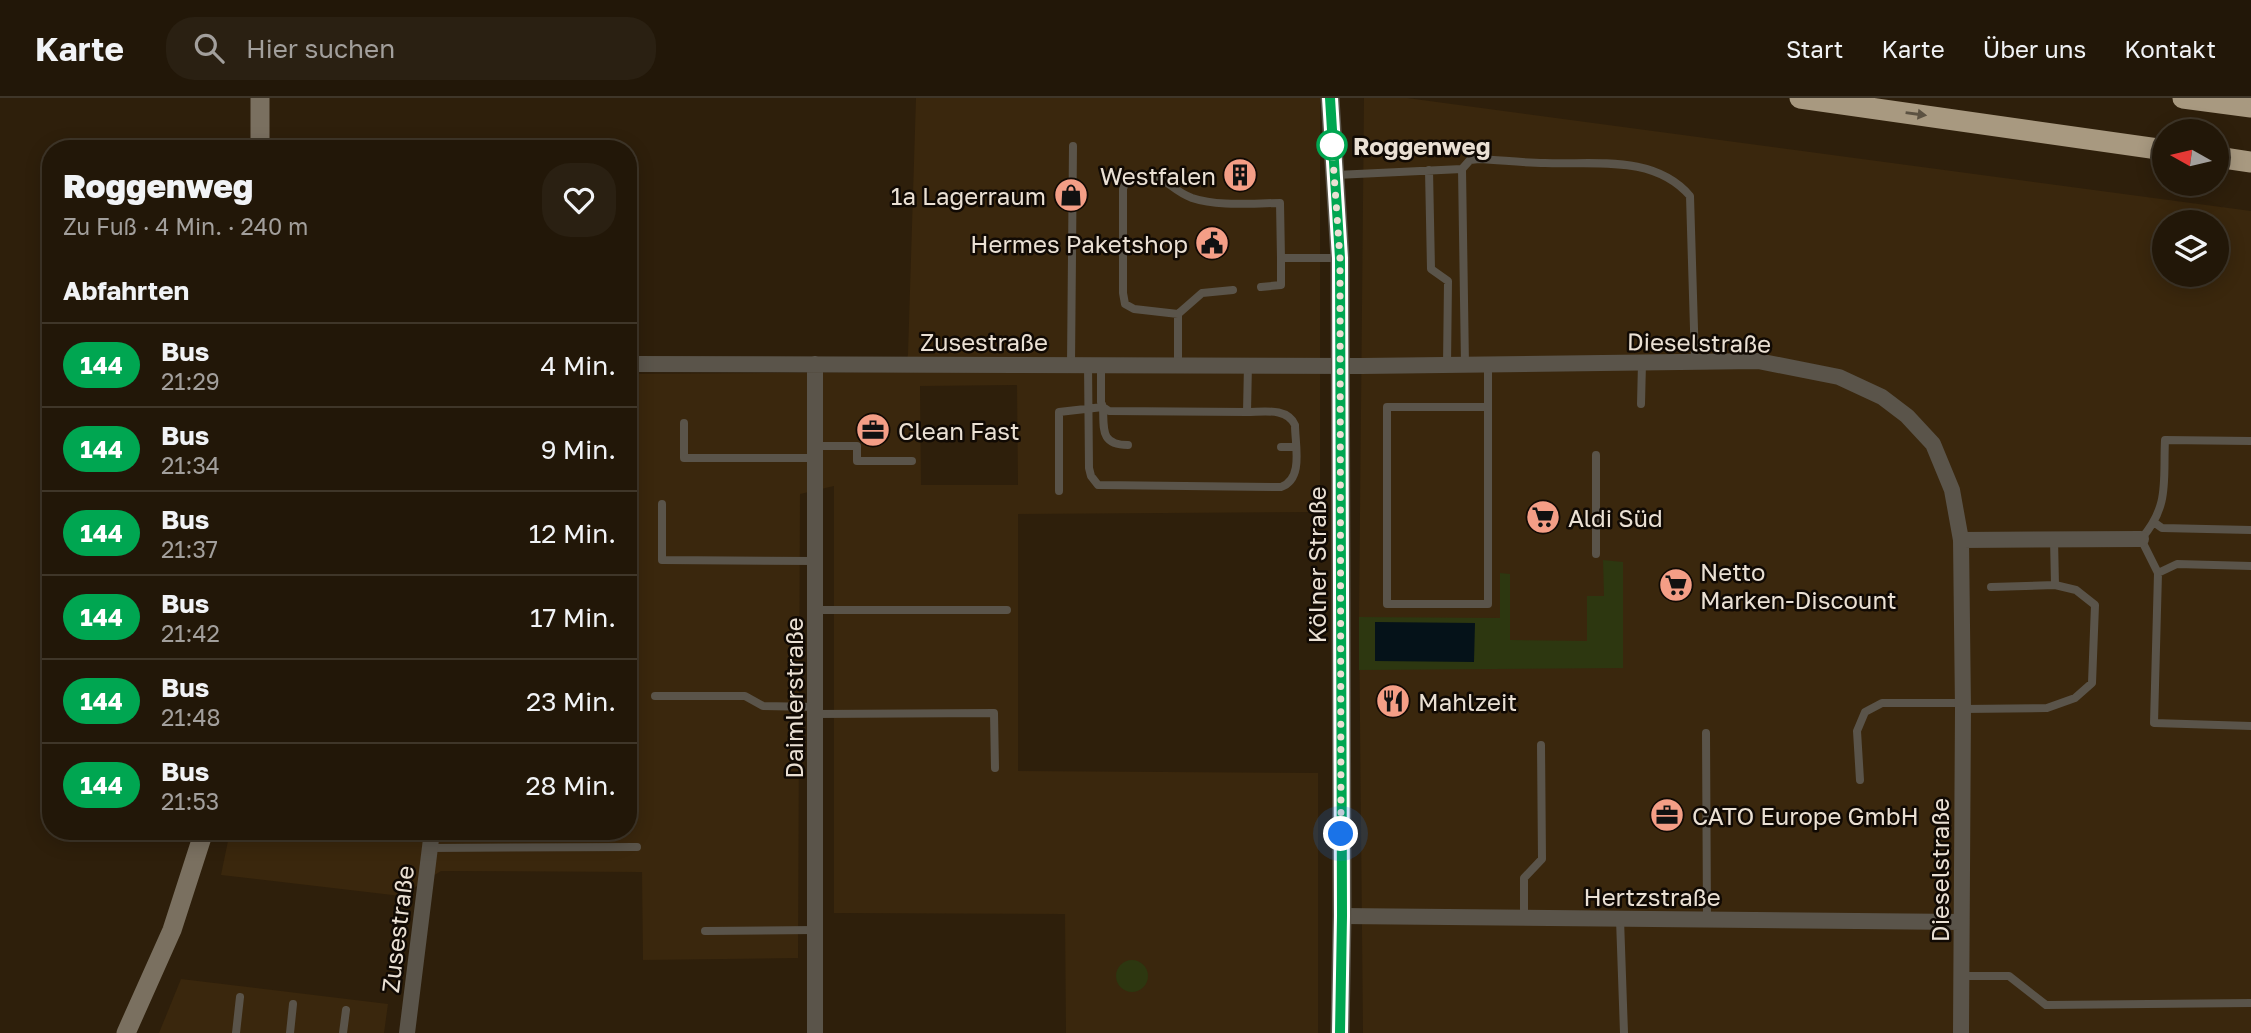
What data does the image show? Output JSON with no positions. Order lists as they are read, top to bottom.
{
  "streets": {
    "street": [
      "Zusestraße",
      "Dieselstraße",
      "Kölner Straße",
      "Daimlerstraße",
      "Hertzstraße"
    ]
  },
  "crossings": [
    ["Zusestraße", "Dieselstraße"],
    ["Zusestraße", "Kölner Straße"],
    ["Zusestraße", "Daimlerstraße"],
    ["Dieselstraße", "Kölner Straße"],
    ["Dieselstraße", "Hertzstraße"],
    ["Kölner Straße", "Hertzstraße"]
  ],
  "places": {
    "other": ["Roggenweg"],
    "building": ["Westfalen"],
    "shop": ["1a Lagerraum"],
    "public building": ["Hermes Paketshop"],
    "office": ["Clean Fast", "CATO Europe GmbH"],
    "supermarket": ["Aldi Süd", "Netto Marken-Discount"],
    "restaurant": ["Mahlzeit"]
  },
  "lines": ["bus line 144"],
  "north": "left",
  "page": {
    "header": "Karte",
    "search": "Hier suchen",
    "nav": [
      "Start",
      "Karte",
      "Über uns",
      "Kontakt"
    ],
    "heading": [
      ["Roggenweg", "Zu Fuß · 4 Min. · 240 m"],
      "Abfahrten"
    ],
    "list": [
      {
        "mark": "144",
        "name": "Bus",
        "note": "21:29",
        "value": "4 Min."
      },
      {
        "mark": "144",
        "name": "Bus",
        "note": "21:34",
        "value": "9 Min."
      },
      {
        "mark": "144",
        "name": "Bus",
        "note": "21:37",
        "value": "12 Min."
      },
      {
        "mark": "144",
        "name": "Bus",
        "note": "21:42",
        "value": "17 Min."
      },
      {
        "mark": "144",
        "name": "Bus",
        "note": "21:48",
        "value": "23 Min."
      },
      {
        "mark": "144",
        "name": "Bus",
        "note": "21:53",
        "value": "28 Min."
      }
    ]
  }
}
